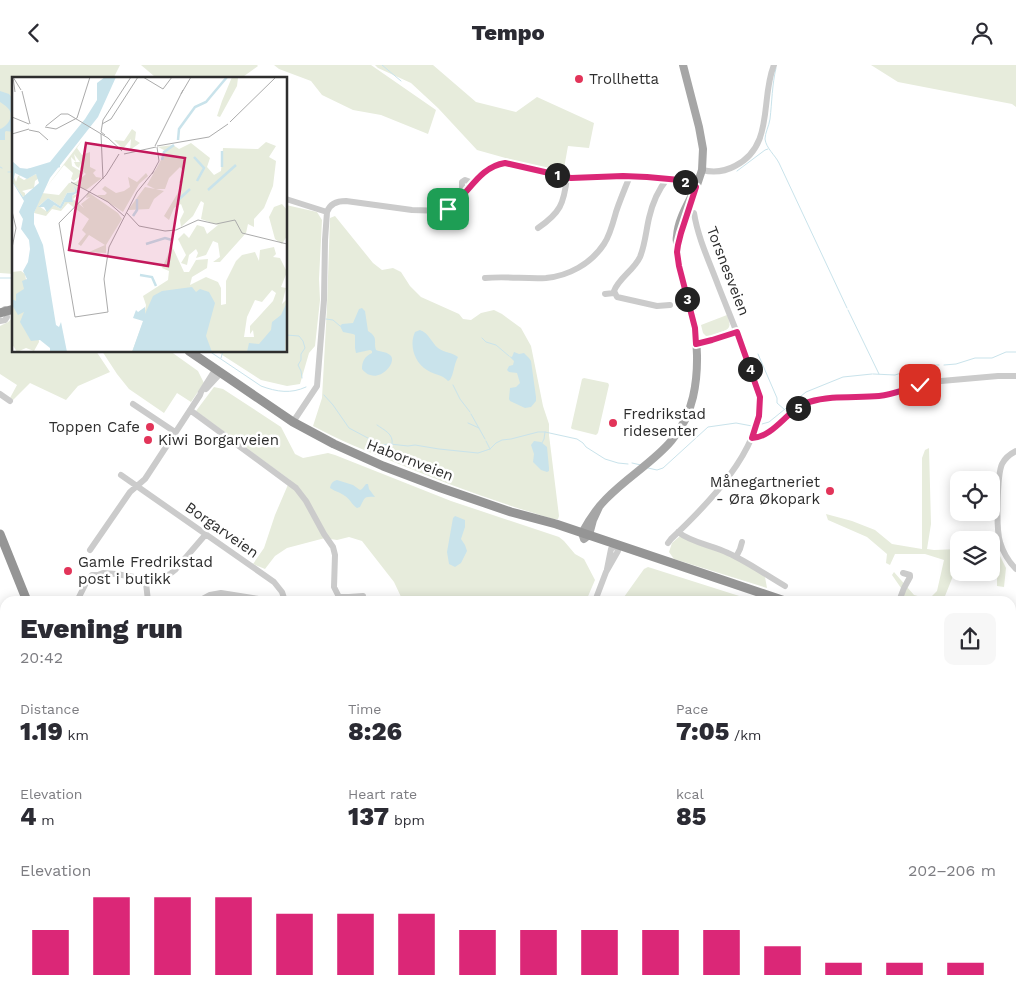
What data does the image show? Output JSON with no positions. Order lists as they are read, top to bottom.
{
  "streets": {
    "highway": ["Habornveien"],
    "street": ["Torsnesveien", "Borgarveien"]
  },
  "places": [
    "Trollhetta",
    "Fredrikstad ridesenter",
    "Toppen Cafe",
    "Kiwi Borgarveien",
    "Månegartneriet - Øra Økopark",
    "Gamle Fredrikstad post i butikk"
  ],
  "page": {
    "header": "Tempo",
    "pins": [
      "1",
      "2",
      "3",
      "4",
      "5"
    ],
    "heading": ["Evening run", "20:42"],
    "stats": [
      ["Distance", "1.19 km"],
      ["Time", "8:26"],
      ["Pace", "7:05 /km"],
      ["Elevation", "4 m"],
      ["Heart rate", "137 bpm"],
      ["kcal", "85"]
    ],
    "chart": ["Elevation", "202–206 m"]
  }
}
